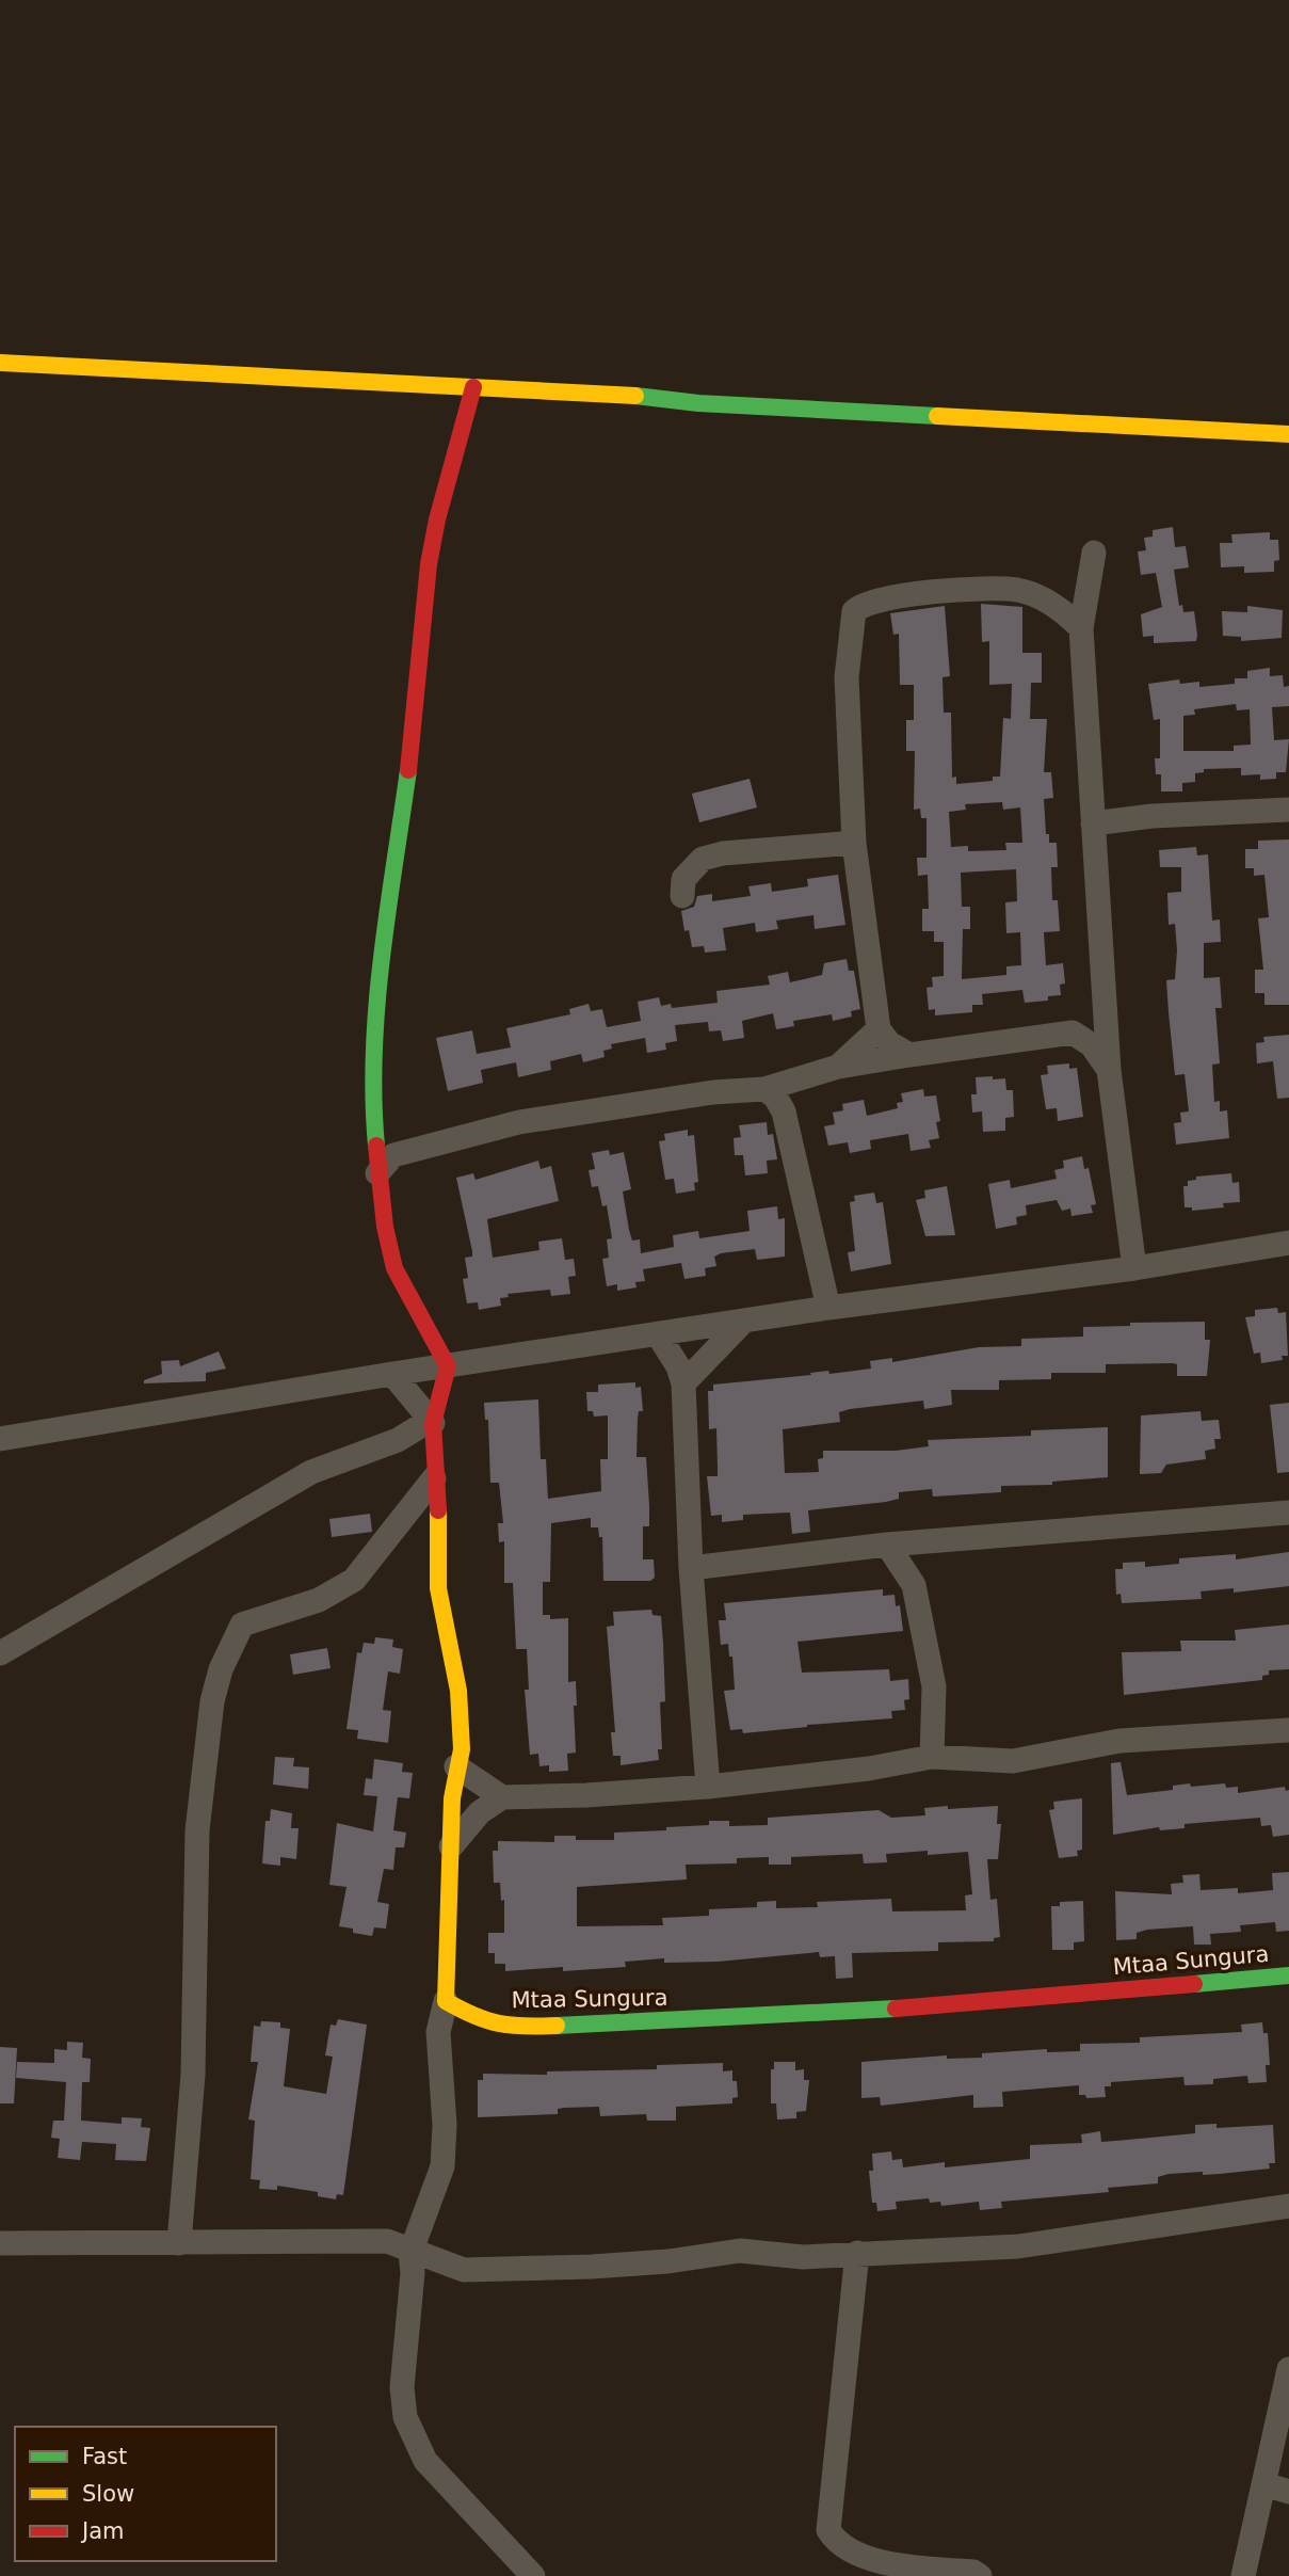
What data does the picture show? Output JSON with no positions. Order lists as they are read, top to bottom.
{
  "streets": {
    "street": ["Mtaa Sungura"]
  },
  "legend": ["Fast", "Slow", "Jam"]
}
